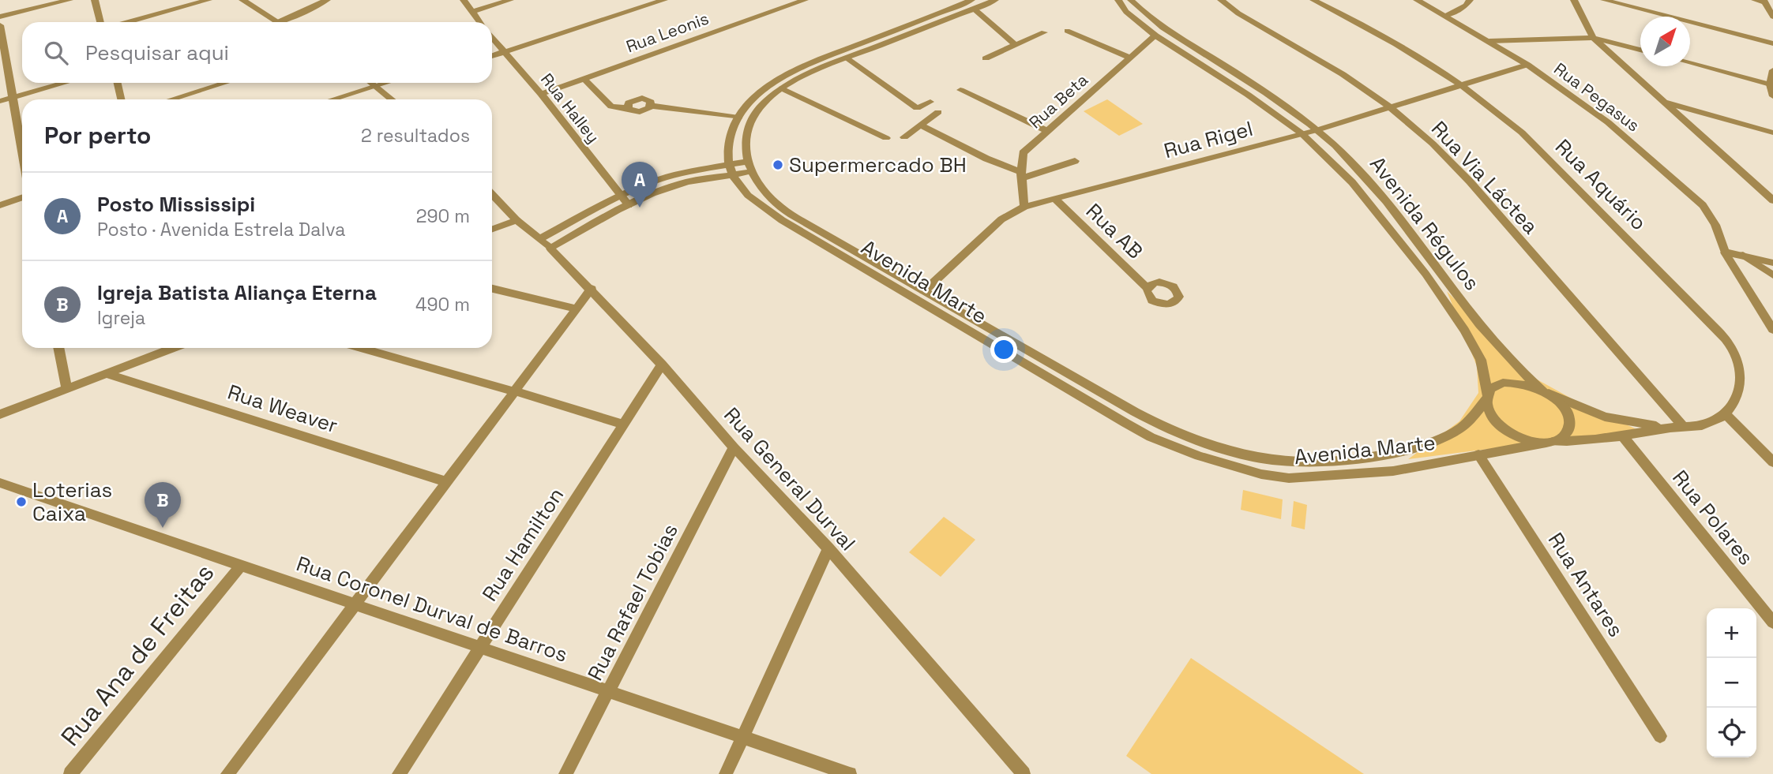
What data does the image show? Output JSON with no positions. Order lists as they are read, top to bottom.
{
  "streets": {
    "street": [
      "Rua Leonis",
      "Rua Pegasus",
      "Rua Beta",
      "Rua Halley",
      "Rua Rigel",
      "Rua Via Láctea",
      "Rua Aquário",
      "Avenida Régulos",
      "Rua AB",
      "Avenida Marte",
      "Rua Weaver",
      "Rua General Durval",
      "Rua Polares",
      "Rua Hamilton",
      "Rua Antares",
      "Rua Rafael Tobias",
      "Rua Coronel Durval de Barros",
      "Rua Ana de Freitas"
    ]
  },
  "crossings": [
    ["Rua Leonis", "Rua Halley"],
    ["Rua Pegasus", "Rua Rigel"],
    ["Rua Beta", "Rua Rigel"],
    ["Rua Beta", "Avenida Régulos"],
    ["Rua Rigel", "Rua Via Láctea"],
    ["Rua Rigel", "Rua Aquário"],
    ["Rua Rigel", "Avenida Régulos"],
    ["Rua Rigel", "Rua AB"],
    ["Rua Rigel", "Avenida Marte"],
    ["Avenida Régulos", "Avenida Marte"],
    ["Avenida Marte", "Rua Polares"],
    ["Avenida Marte", "Rua Antares"],
    ["Rua General Durval", "Rua Hamilton"],
    ["Rua General Durval", "Rua Rafael Tobias"],
    ["Rua Hamilton", "Rua Coronel Durval de Barros"],
    ["Rua Rafael Tobias", "Rua Coronel Durval de Barros"],
    ["Rua Coronel Durval de Barros", "Rua Ana de Freitas"]
  ],
  "places": ["Supermercado BH", "Loterias Caixa"],
  "north": "top right",
  "page": {
    "search": "Pesquisar aqui",
    "heading": ["Por perto", "2 resultados"],
    "pins": ["A", "B"],
    "list": [
      {
        "mark": "A",
        "name": "Posto Mississipi",
        "note": "Posto · Avenida Estrela Dalva",
        "value": "290 m"
      },
      {
        "mark": "B",
        "name": "Igreja Batista Aliança Eterna",
        "note": "Igreja",
        "value": "490 m"
      }
    ],
    "map_buttons": ["+", "−"]
  }
}
